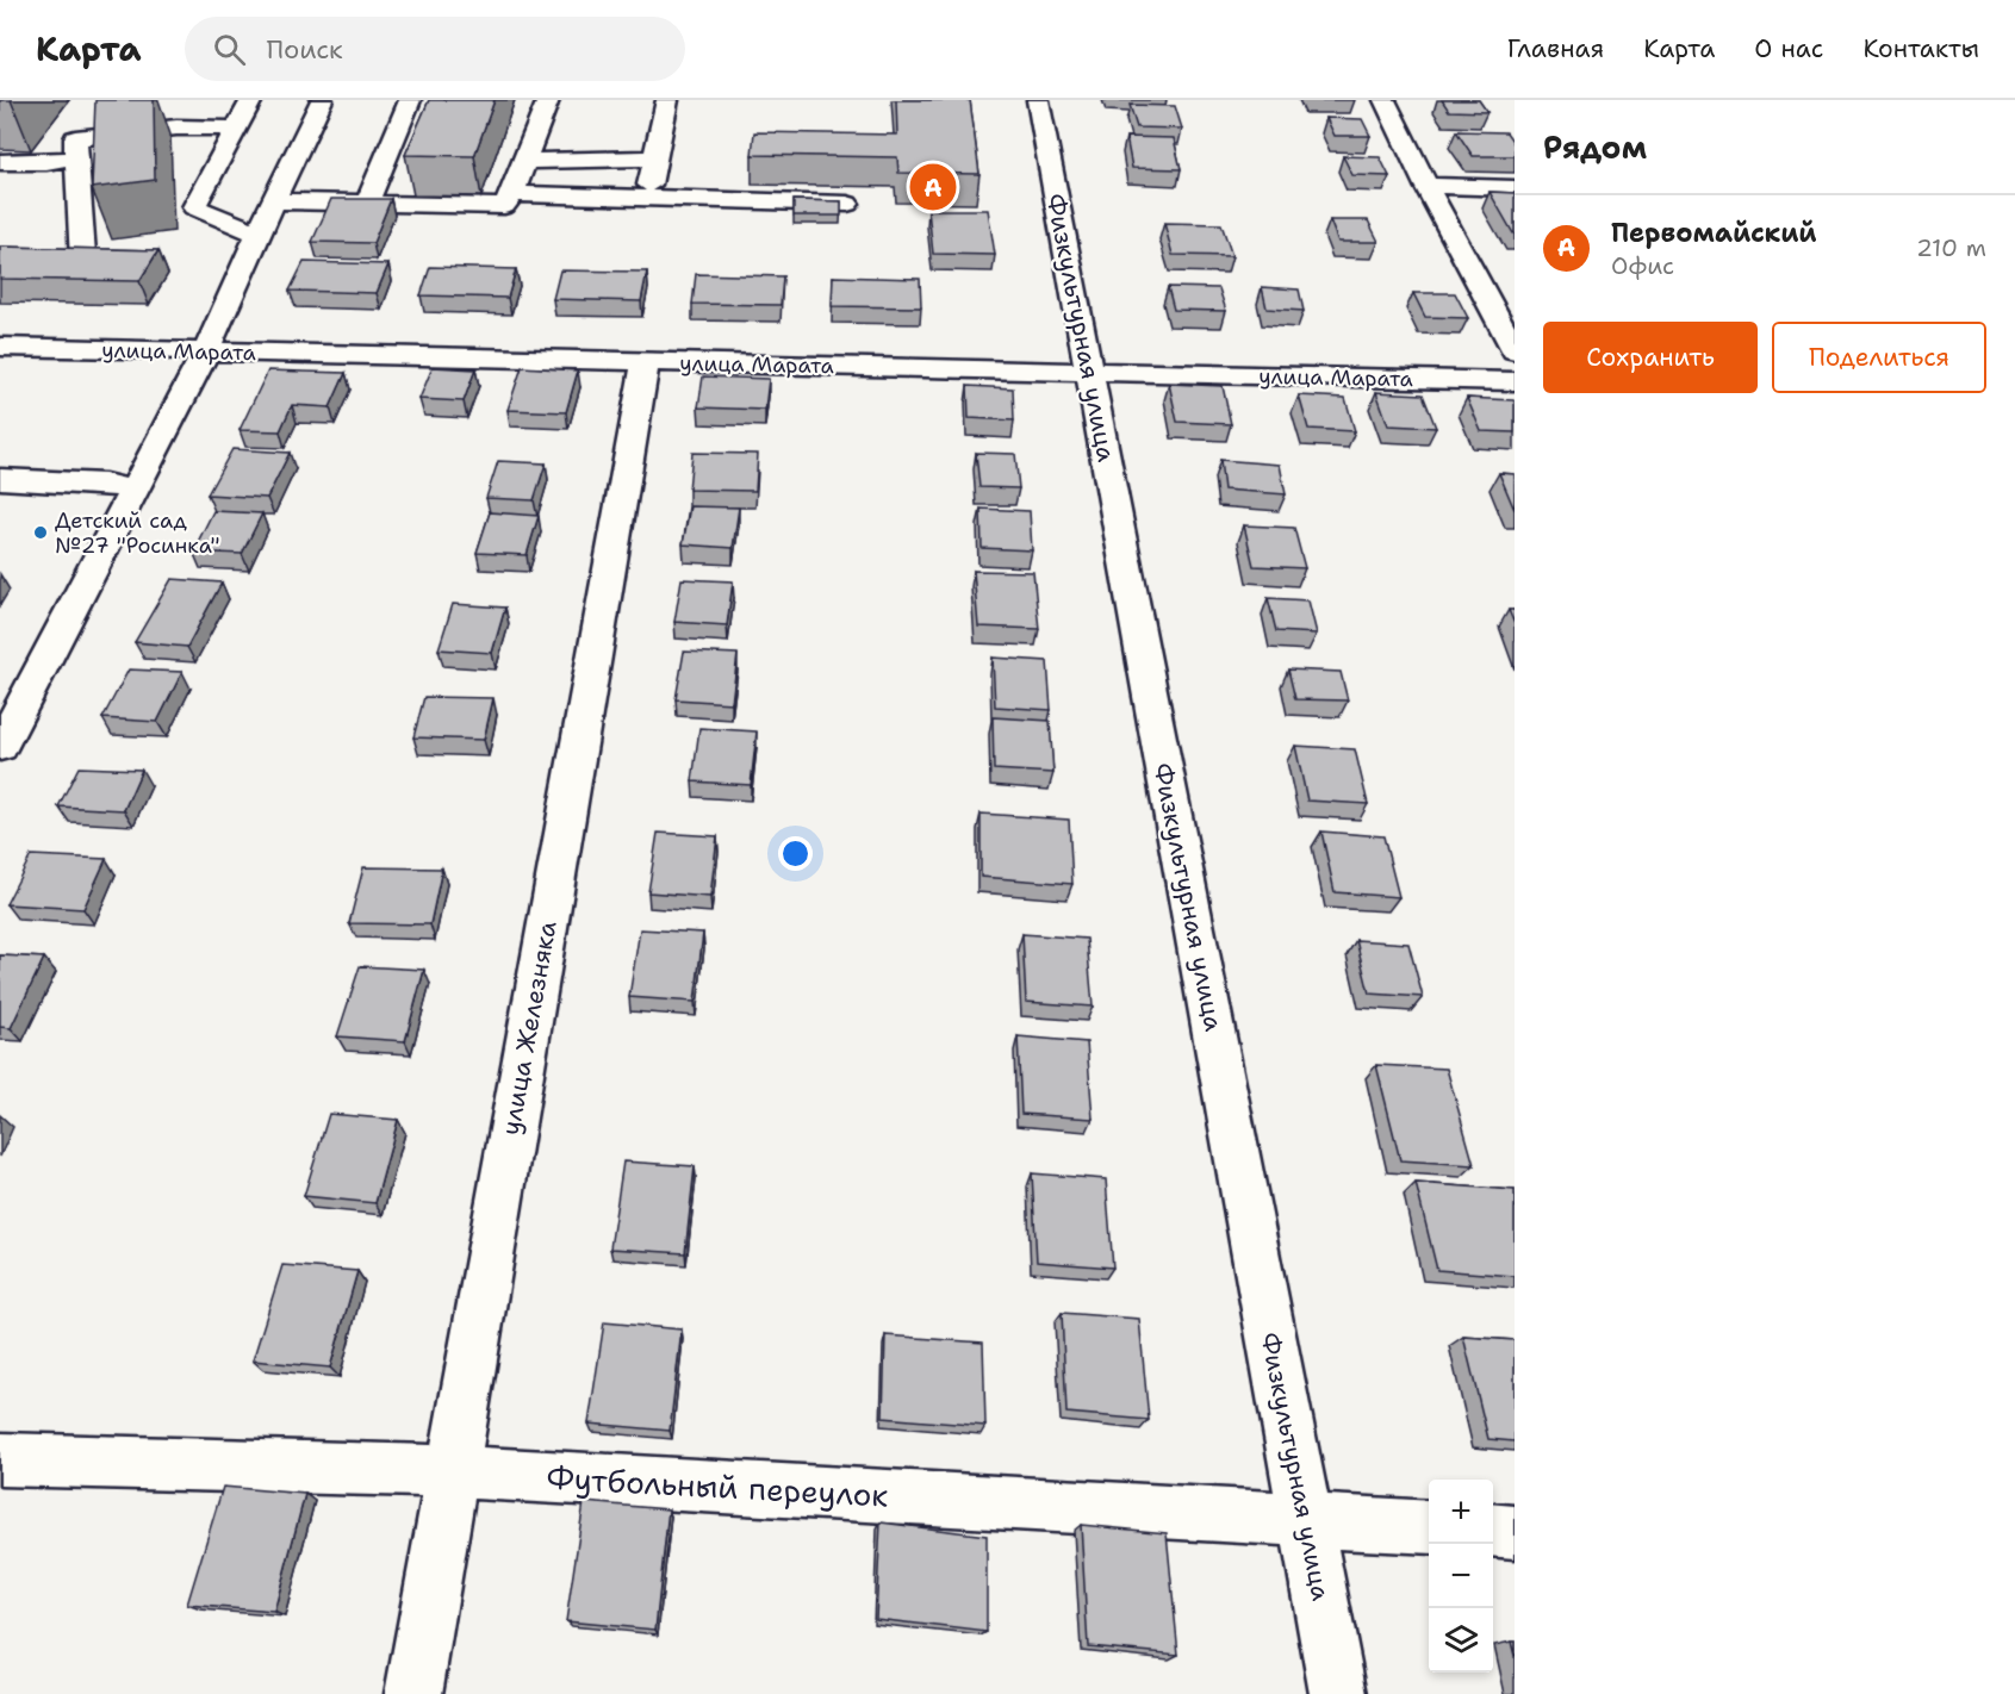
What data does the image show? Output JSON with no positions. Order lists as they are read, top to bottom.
{
  "streets": {
    "street": [
      "Физкультурная улица",
      "улица Марата",
      "улица Железняка",
      "Футбольный переулок"
    ]
  },
  "crossings": [
    ["Физкультурная улица", "улица Марата"],
    ["Физкультурная улица", "Футбольный переулок"],
    ["улица Марата", "улица Железняка"],
    ["улица Железняка", "Футбольный переулок"]
  ],
  "places": ["Детский сад №27 \"Росинка\""],
  "page": {
    "header": "Карта",
    "search": "Поиск",
    "nav": [
      "Главная",
      "Карта",
      "О нас",
      "Контакты"
    ],
    "heading": "Рядом",
    "pins": "A",
    "list": [
      {
        "mark": "A",
        "name": "Первомайский",
        "note": "Офис",
        "value": "210 m"
      }
    ],
    "buttons": ["Сохранить", "Поделиться"],
    "map_buttons": ["+", "−"]
  }
}
